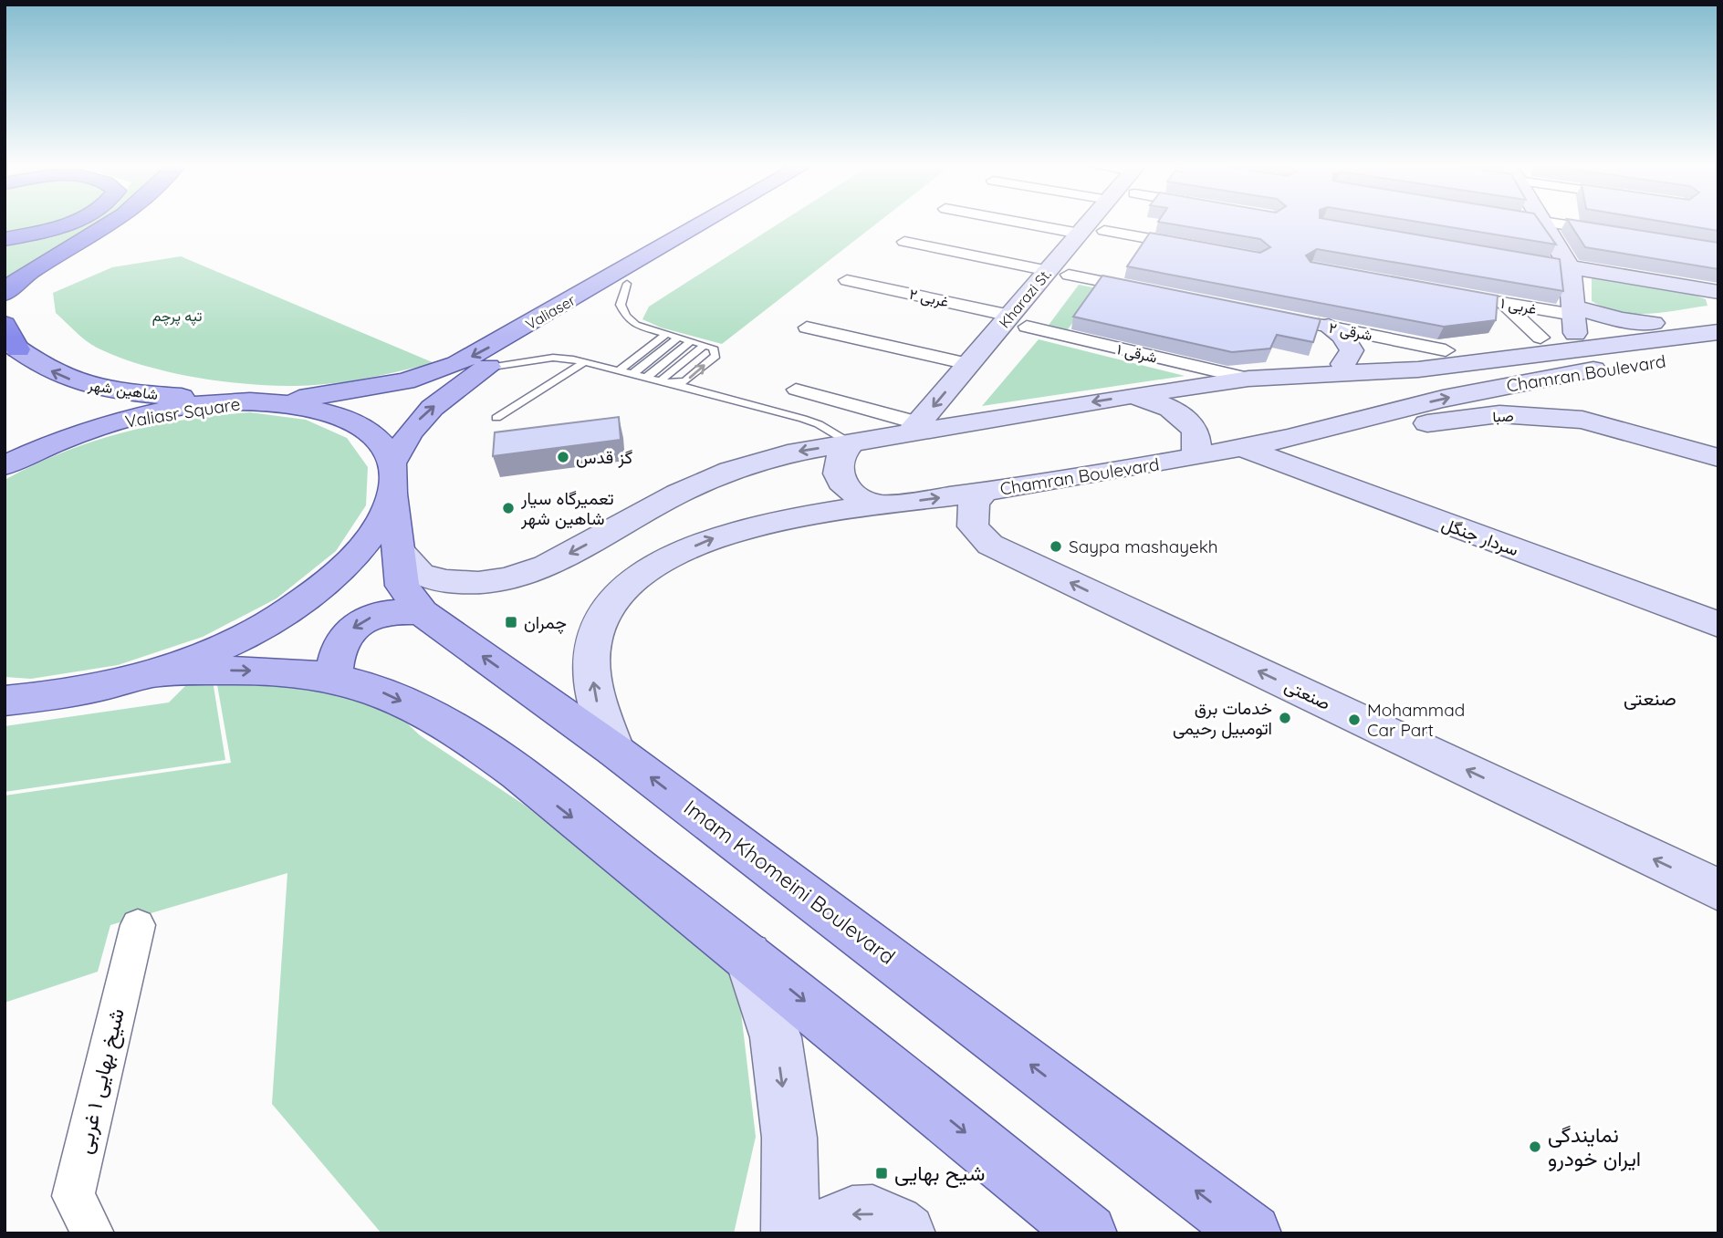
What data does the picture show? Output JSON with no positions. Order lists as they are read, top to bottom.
{
  "streets": {
    "main road": [
      "Valiaser",
      "شاهین شهر",
      "Valiasr Square",
      "Imam Khomeini Boulevard"
    ],
    "street": [
      "۲ غربی",
      "Kharazi St.",
      "۱ غربی",
      "۲ شرقی",
      "۱ شرقی",
      "Chamran Boulevard",
      "صبا",
      "سردار جنگل",
      "صنعتی",
      "شیخ بهایی ۱ غربی"
    ]
  },
  "crossings": [
    ["۲ غربی", "Kharazi St."],
    ["۲ غربی", "۱ شرقی"],
    ["Kharazi St.", "۱ شرقی"],
    ["Kharazi St.", "Chamran Boulevard"],
    ["۱ غربی", "Chamran Boulevard"],
    ["Valiaser", "شاهین شهر"],
    ["Valiaser", "Valiasr Square"],
    ["Valiaser", "Imam Khomeini Boulevard"],
    ["۲ شرقی", "Chamran Boulevard"],
    ["۱ شرقی", "Chamran Boulevard"],
    ["Chamran Boulevard", "صبا"],
    ["Chamran Boulevard", "سردار جنگل"],
    ["Chamran Boulevard", "صنعتی"],
    ["Chamran Boulevard", "Imam Khomeini Boulevard"],
    ["شاهین شهر", "Valiasr Square"],
    ["Valiasr Square", "Imam Khomeini Boulevard"]
  ],
  "one_way": ["صنعتی"],
  "districts": ["صنعتی"],
  "parks": ["تپه پرچم"],
  "places": {
    "other": [
      "گز قدس",
      "تعمیرگاه سیار شاهین شهر",
      "Saypa mashayekh",
      "خدمات برق اتومبیل رحیمی",
      "Mohammad Car Part",
      "نمایندگی ایران خودرو"
    ],
    "transit": ["چمران", "شیح بهایی"]
  }
}
